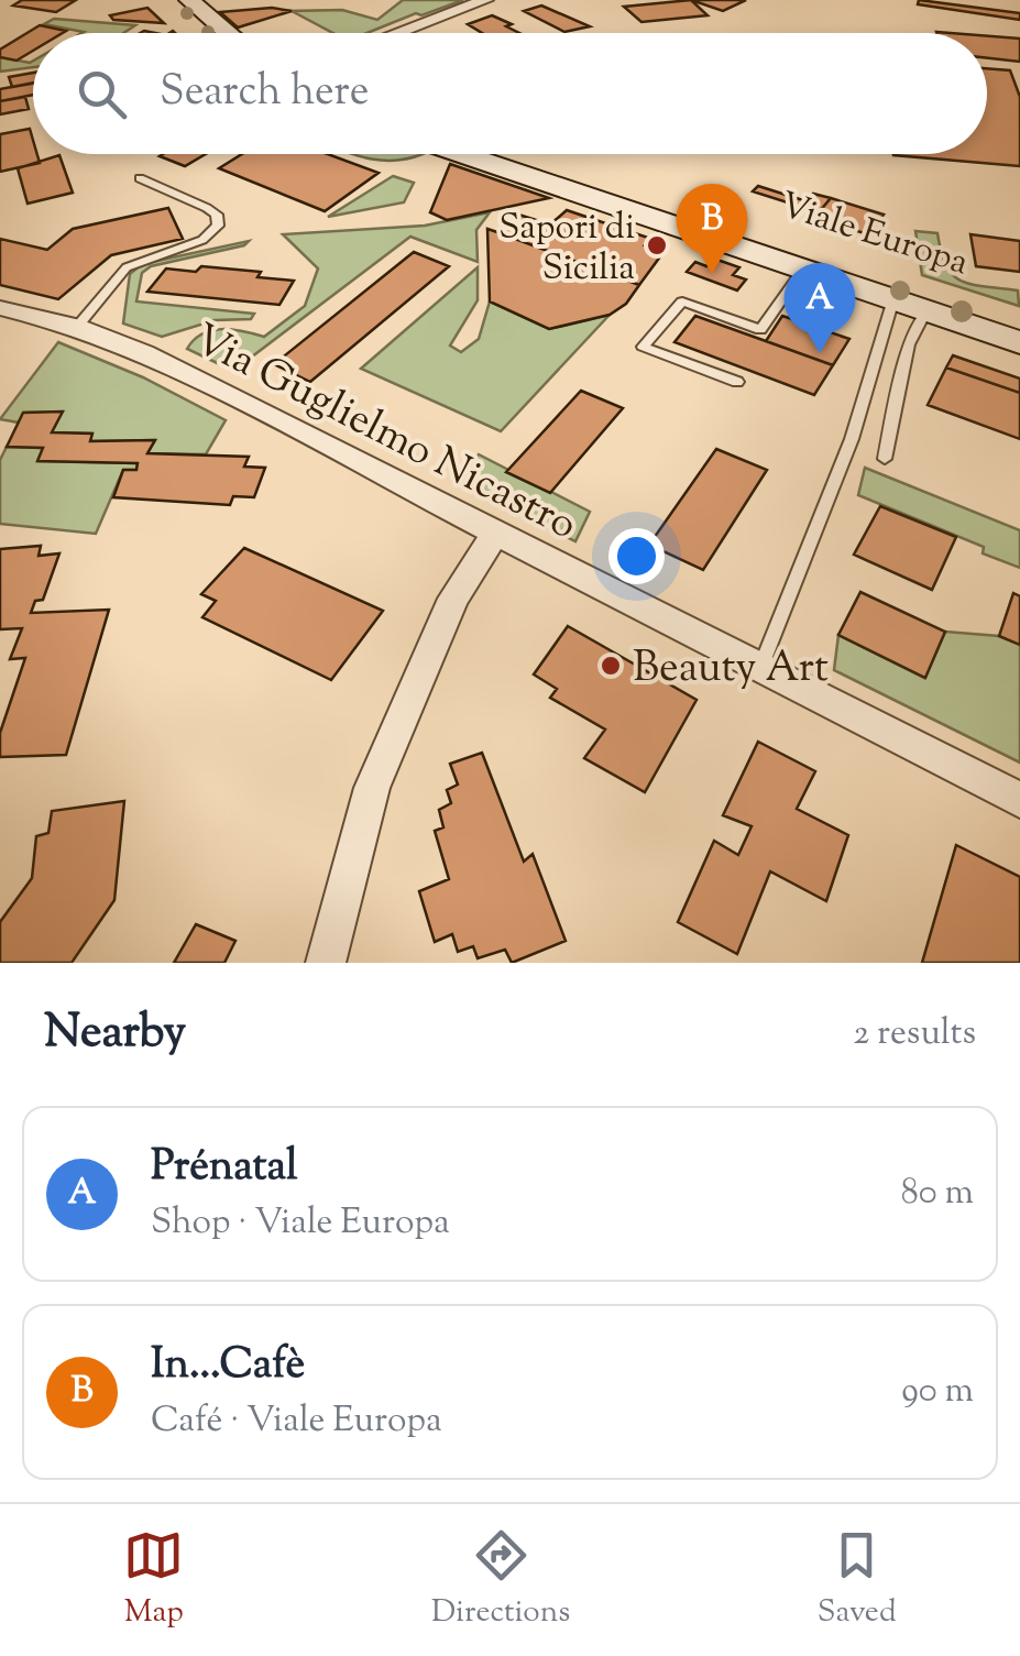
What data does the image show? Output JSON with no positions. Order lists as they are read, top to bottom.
{
  "streets": {
    "main road": ["Viale Europa"],
    "street": ["Via Guglielmo Nicastro"]
  },
  "places": ["Sapori di Sicilia", "Beauty Art"],
  "page": {
    "search": "Search here",
    "pins": ["B", "A"],
    "heading": ["Nearby", "2 results"],
    "list": [
      {
        "mark": "A",
        "name": "Prénatal",
        "note": "Shop · Viale Europa",
        "value": "80 m"
      },
      {
        "mark": "B",
        "name": "In...Cafè",
        "note": "Café · Viale Europa",
        "value": "90 m"
      }
    ],
    "nav": ["Map", "Directions", "Saved"]
  }
}
